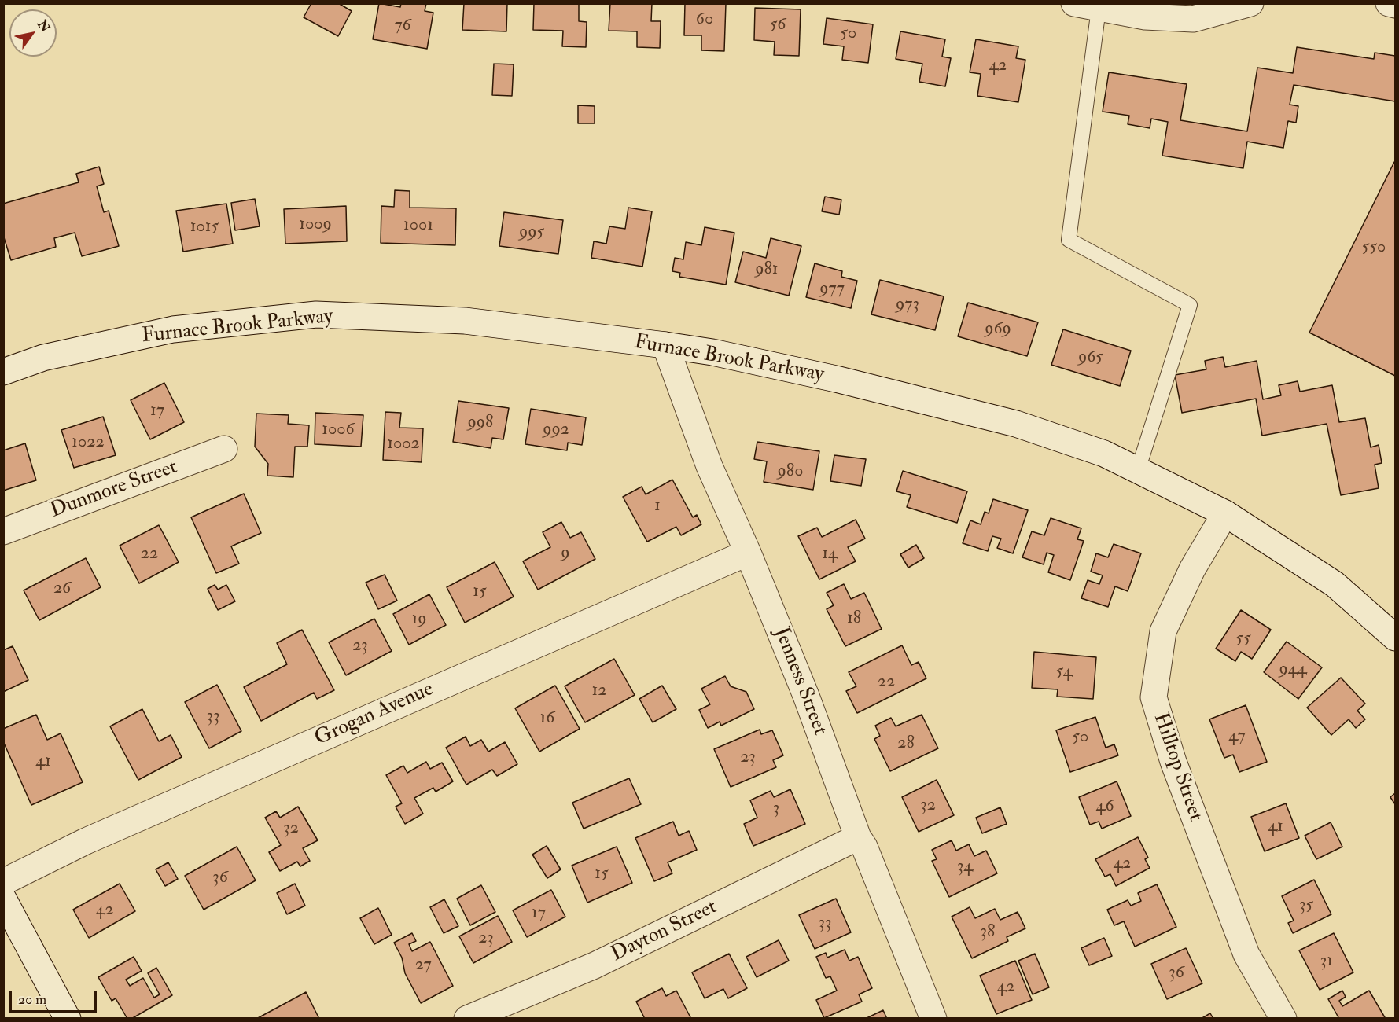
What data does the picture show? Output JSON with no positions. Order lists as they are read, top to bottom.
{
  "streets": {
    "street": [
      "Furnace Brook Parkway",
      "Dunmore Street",
      "Jenness Street",
      "Grogan Avenue",
      "Hilltop Street",
      "Dayton Street"
    ]
  },
  "crossings": [
    ["Furnace Brook Parkway", "Jenness Street"],
    ["Furnace Brook Parkway", "Hilltop Street"],
    ["Jenness Street", "Grogan Avenue"],
    ["Jenness Street", "Dayton Street"]
  ],
  "house_numbers": [
    "60",
    "56",
    "76",
    "50",
    "42",
    "1009",
    "1001",
    "1015",
    "995",
    "550",
    "981",
    "977",
    "973",
    "969",
    "965",
    "17",
    "998",
    "1006",
    "992",
    "1022",
    "1002",
    "980",
    "1",
    "9",
    "22",
    "14",
    "26",
    "15",
    "18",
    "19",
    "55",
    "23",
    "944",
    "54",
    "22",
    "12",
    "33",
    "16",
    "47",
    "50",
    "28",
    "23",
    "41",
    "32",
    "46",
    "3",
    "41",
    "32",
    "42",
    "34",
    "15",
    "36",
    "35",
    "42",
    "17",
    "33",
    "38",
    "23",
    "31",
    "27",
    "36",
    "42"
  ],
  "scale_bar": "20 m",
  "north": "top right"
}
